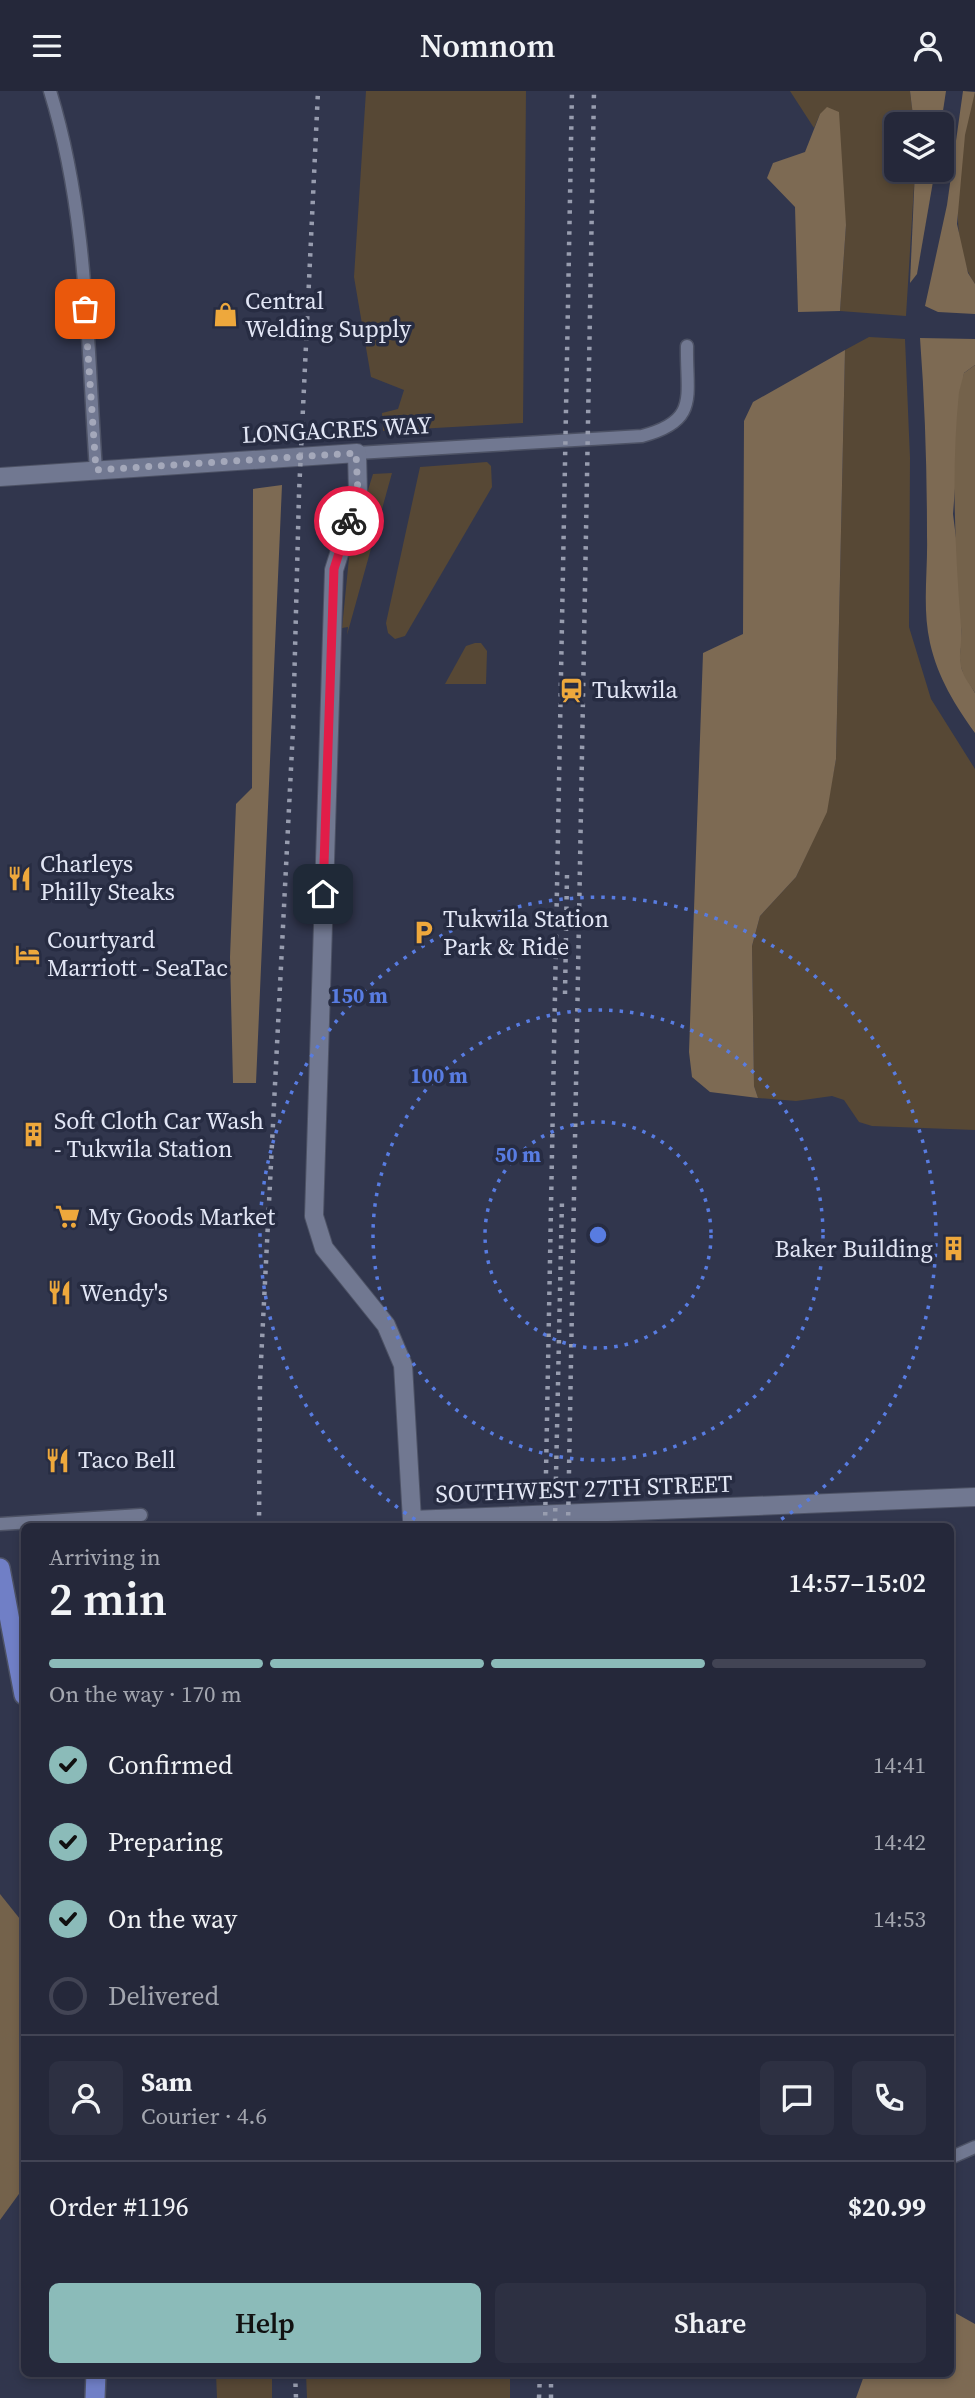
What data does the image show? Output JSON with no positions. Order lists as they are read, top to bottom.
{
  "streets": {
    "street": ["LONGACRES WAY", "SOUTHWEST 27TH STREET"]
  },
  "crossings": [
    ["LONGACRES WAY", "SOUTHWEST 27TH STREET"]
  ],
  "places": {
    "shop": ["Central Welding Supply"],
    "station": ["Tukwila"],
    "restaurant": ["Charleys Philly Steaks", "Wendy's", "Taco Bell"],
    "parking": ["Tukwila Station Park & Ride"],
    "hotel": ["Courtyard Marriott - SeaTac"],
    "building": ["Soft Cloth Car Wash - Tukwila Station", "Baker Building"],
    "supermarket": ["My Goods Market"]
  },
  "page": {
    "header": "Nomnom",
    "heading": ["2 min", "Arriving in", "14:57–15:02"],
    "panel": [
      "Sam",
      "Courier · 4.6",
      "Order #1196",
      "$20.99"
    ],
    "bar": "On the way · 170 m",
    "list": [
      ["Confirmed", "14:41"],
      ["Preparing", "14:42"],
      ["On the way", "14:53"],
      "Delivered"
    ],
    "buttons": ["Help", "Share"]
  },
  "rings": ["150 m", "100 m", "50 m"]
}
